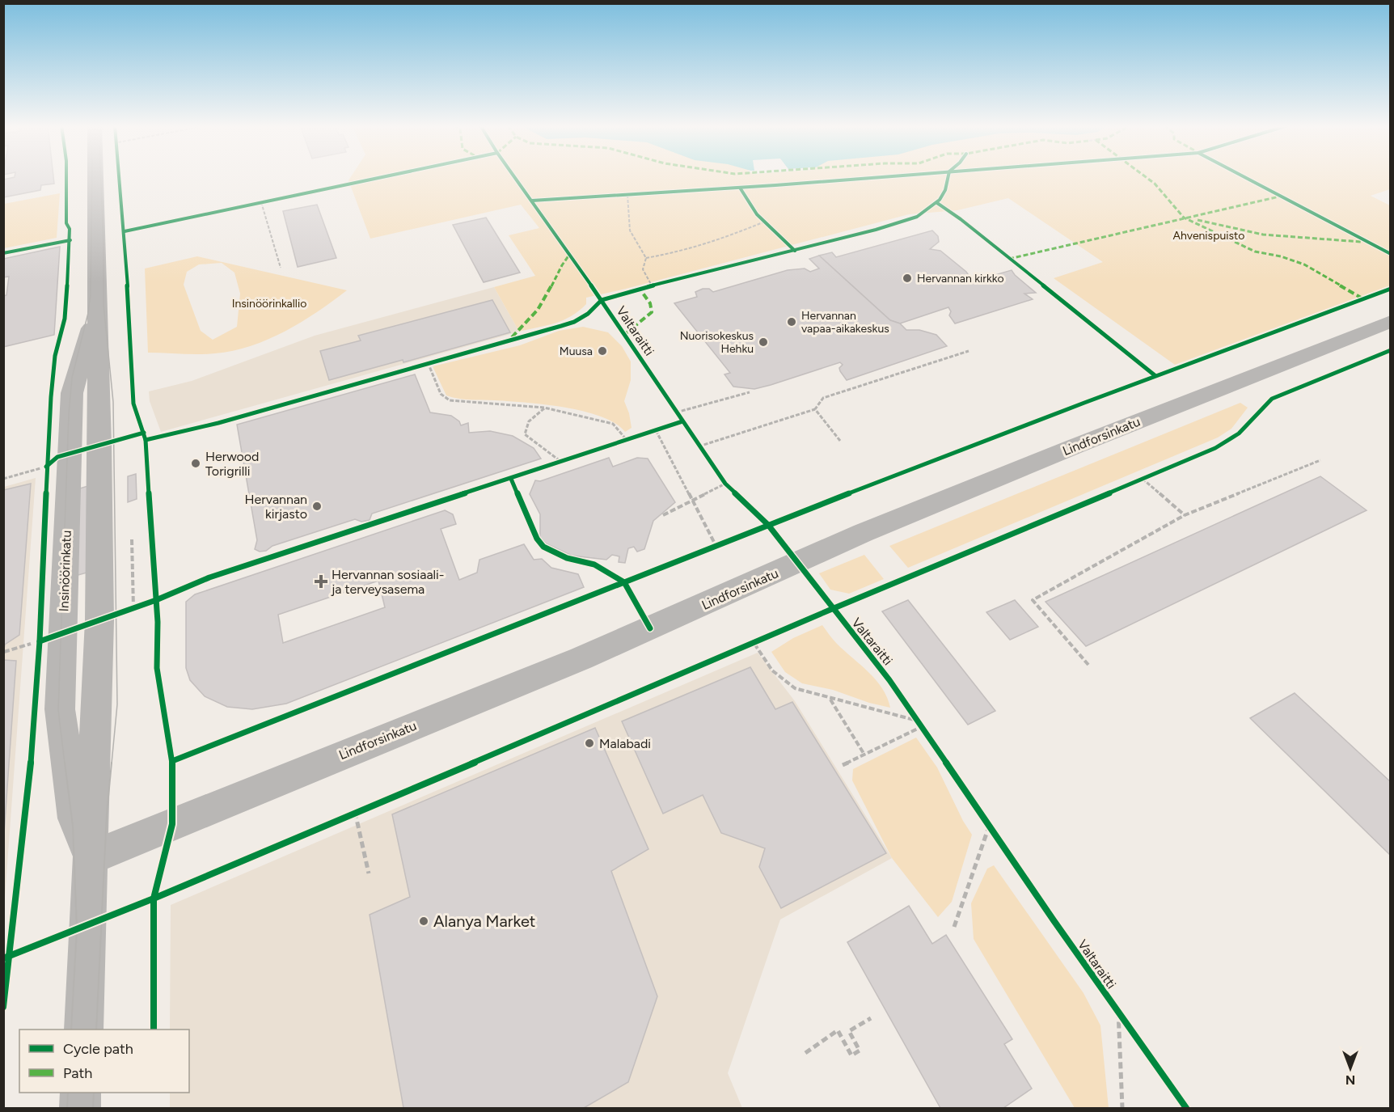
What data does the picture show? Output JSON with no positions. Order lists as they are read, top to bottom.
{
  "streets": {
    "street": ["Lindforsinkatu", "Insinöörinkatu"],
    "cycle path": ["Valtaraitti"]
  },
  "crossings": [
    ["Lindforsinkatu", "Insinöörinkatu"]
  ],
  "parks": ["Ahvenispuisto", "Insinöörinkallio"],
  "places": {
    "other": [
      "Hervannan kirkko",
      "Hervannan vapaa-aikakeskus",
      "Nuorisokeskus Hehku",
      "Muusa",
      "Herwood Torigrilli",
      "Hervannan kirjasto",
      "Malabadi",
      "Alanya Market"
    ],
    "health": ["Hervannan sosiaali- ja terveysasema"]
  },
  "legend": ["Cycle path", "Path"],
  "north": "bottom"
}
